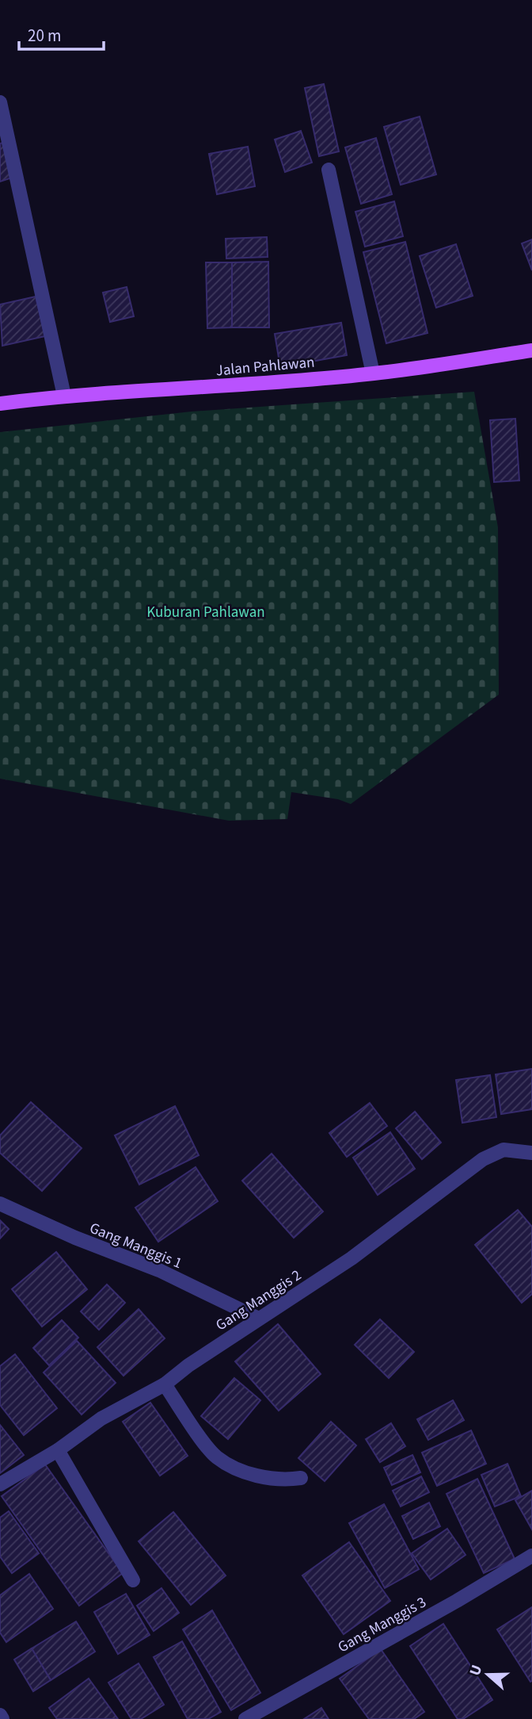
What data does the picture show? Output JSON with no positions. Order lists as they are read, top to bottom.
{
  "streets": {
    "main road": ["Jalan Pahlawan"],
    "street": ["Gang Manggis 1", "Gang Manggis 2", "Gang Manggis 3"]
  },
  "crossings": [
    ["Gang Manggis 1", "Gang Manggis 2"]
  ],
  "parks": ["Kuburan Pahlawan"],
  "scale_bar": "20 m",
  "north": "left"
}
